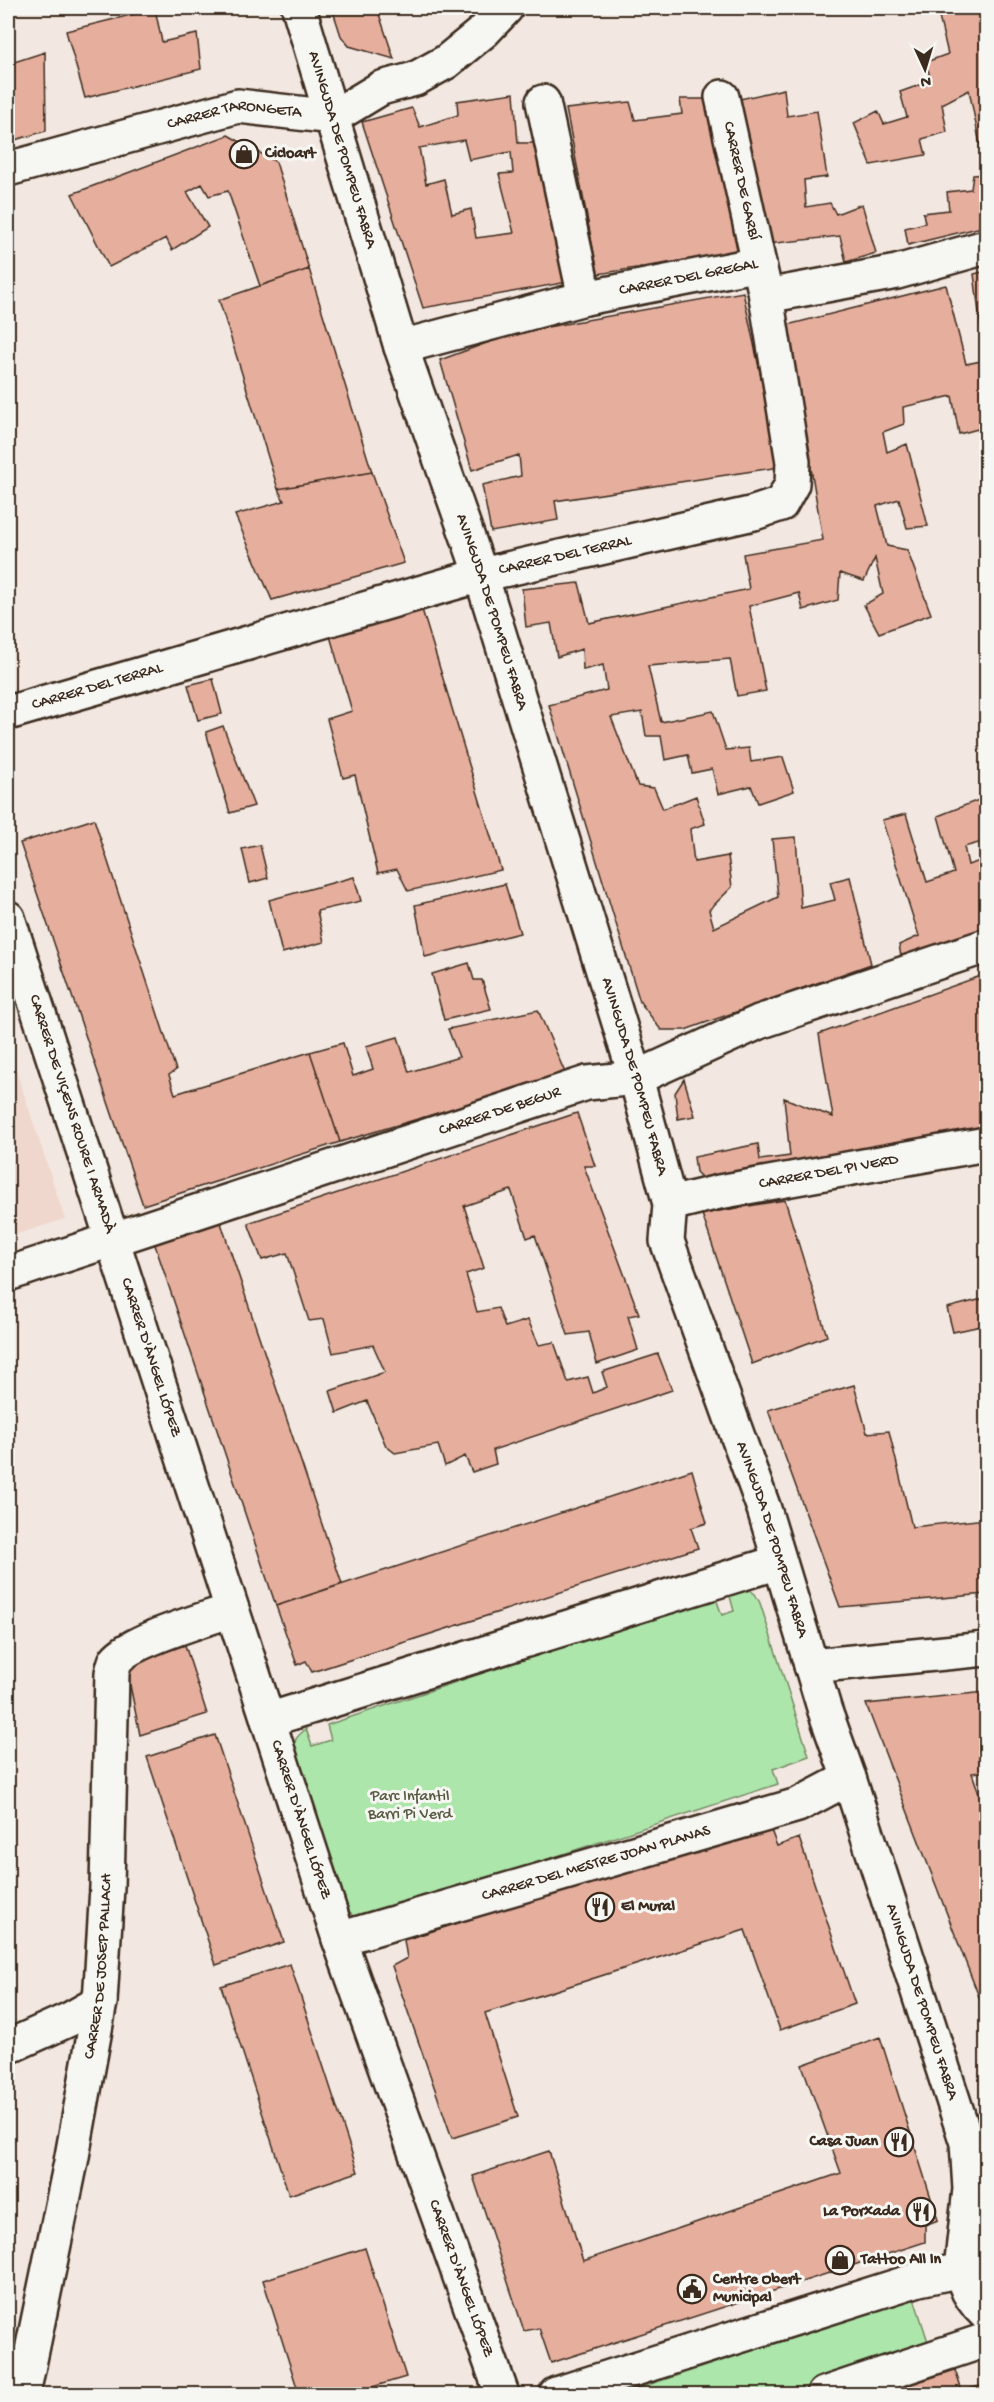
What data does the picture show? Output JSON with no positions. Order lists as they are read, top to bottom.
{
  "streets": {
    "street": [
      "CARRER TARONGETA",
      "AVINGUDA DE POMPEU FABRA",
      "CARRER DE GARBÍ",
      "CARRER DEL GREGAL",
      "CARRER DEL TERRAL",
      "CARRER DE BEGUR",
      "CARRER DE VIÇENS ROURE I ARMADÀ",
      "CARRER DEL PI VERD",
      "CARRER D'ÀNGEL LÓPEZ",
      "CARRER DEL MESTRE JOAN PLANAS",
      "CARRER DE JOSEP PALLACH"
    ]
  },
  "crossings": [
    ["CARRER TARONGETA", "AVINGUDA DE POMPEU FABRA"],
    ["AVINGUDA DE POMPEU FABRA", "CARRER DEL GREGAL"],
    ["AVINGUDA DE POMPEU FABRA", "CARRER DEL TERRAL"],
    ["AVINGUDA DE POMPEU FABRA", "CARRER DE BEGUR"],
    ["AVINGUDA DE POMPEU FABRA", "CARRER DEL PI VERD"],
    ["AVINGUDA DE POMPEU FABRA", "CARRER DEL MESTRE JOAN PLANAS"],
    ["CARRER DE GARBÍ", "CARRER DEL GREGAL"],
    ["CARRER DEL GREGAL", "CARRER DEL TERRAL"],
    ["CARRER DE BEGUR", "CARRER DE VIÇENS ROURE I ARMADÀ"],
    ["CARRER DE BEGUR", "CARRER D'ÀNGEL LÓPEZ"],
    ["CARRER DE VIÇENS ROURE I ARMADÀ", "CARRER D'ÀNGEL LÓPEZ"],
    ["CARRER D'ÀNGEL LÓPEZ", "CARRER DEL MESTRE JOAN PLANAS"],
    ["CARRER D'ÀNGEL LÓPEZ", "CARRER DE JOSEP PALLACH"]
  ],
  "parks": ["Parc Infantil Barri Pi Verd"],
  "places": {
    "shop": ["Cicloart", "Tattoo All In"],
    "restaurant": ["El Mural", "Casa Juan", "La Porxada"],
    "public building": ["Centre Obert Municipal"]
  },
  "north": "bottom"
}
